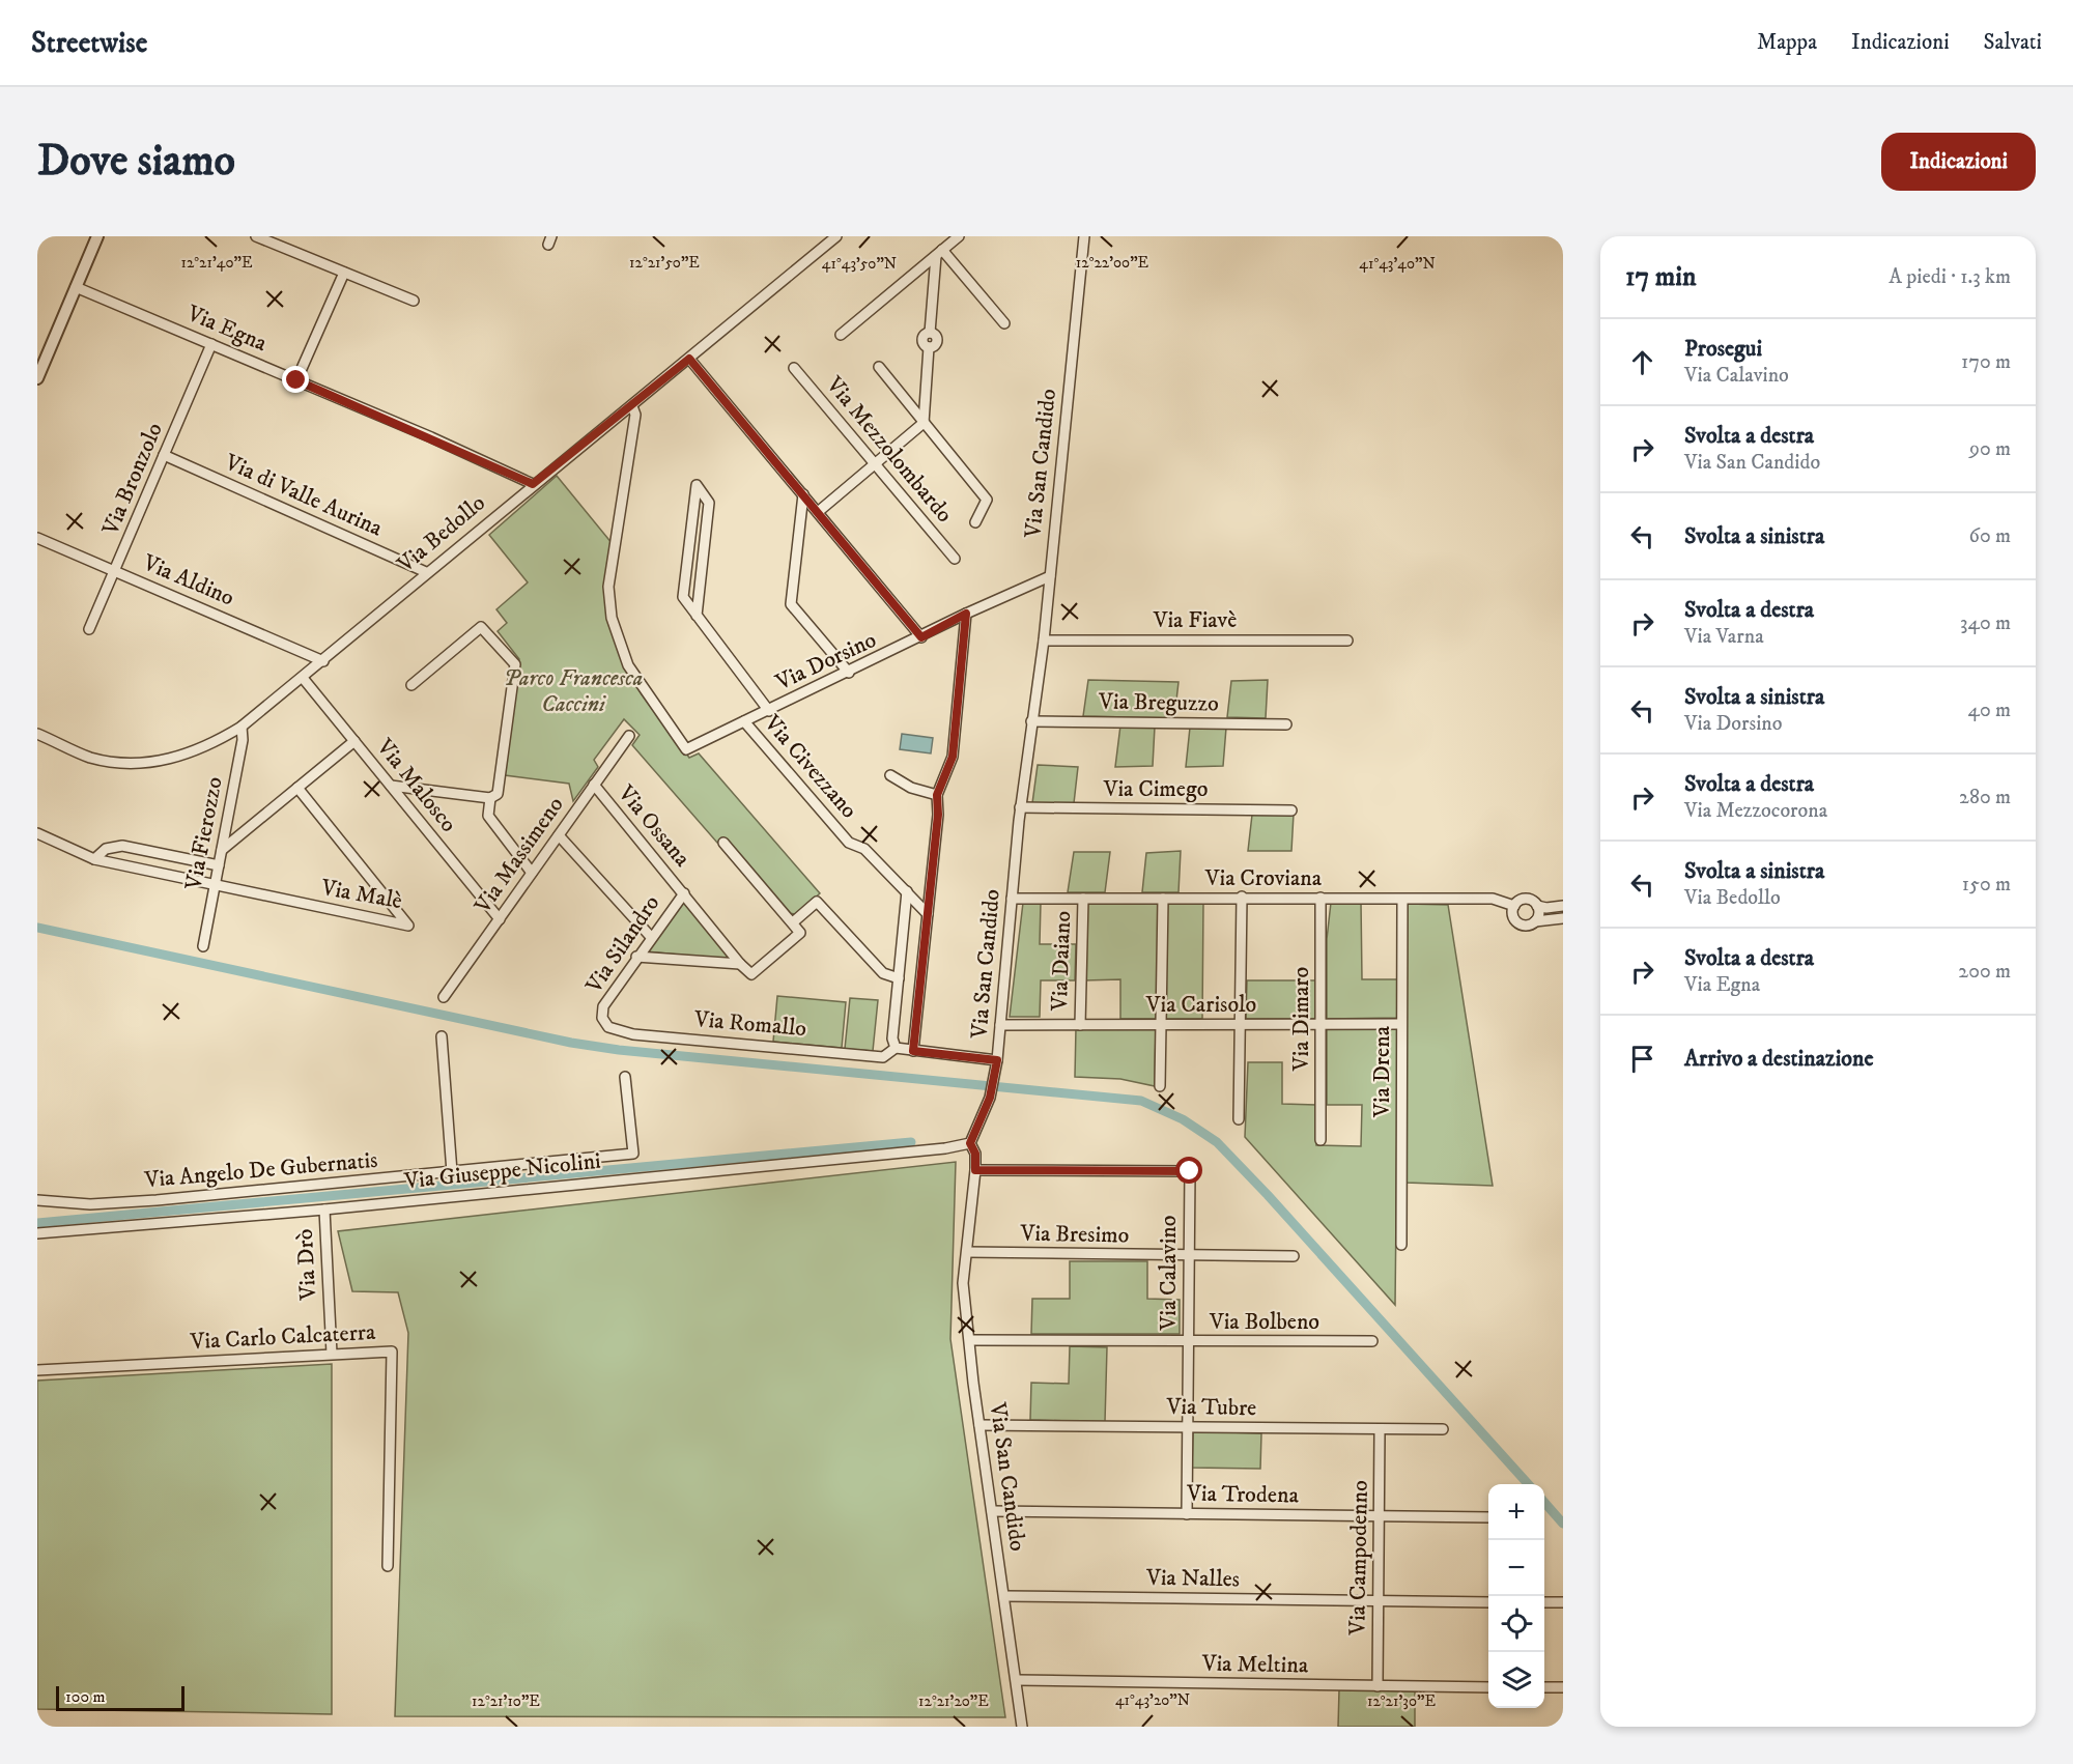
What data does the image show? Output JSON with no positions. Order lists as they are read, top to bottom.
{
  "streets": {
    "street": [
      "Via Egna",
      "Via Mezzolombardo",
      "Via San Candido",
      "Via Bronzolo",
      "Via di Valle Aurina",
      "Via Bedollo",
      "Via Aldino",
      "Via Fiavè",
      "Via Dorsino",
      "Via Breguzzo",
      "Via Civezzano",
      "Via Malosco",
      "Via Cimego",
      "Via Ossana",
      "Via Fierozzo",
      "Via Massimeno",
      "Via Croviana",
      "Via Malè",
      "Via Silandro",
      "Via Daiano",
      "Via Carisolo",
      "Via Dimaro",
      "Via Romallo",
      "Via Drena",
      "Via Angelo De Gubernatis",
      "Via Giuseppe Nicolini",
      "Via Bresimo",
      "Via Drò",
      "Via Calavino",
      "Via Bolbeno",
      "Via Carlo Calcaterra",
      "Via Tubre",
      "Via Trodena",
      "Via Campodenno",
      "Via Nalles",
      "Via Meltina"
    ]
  },
  "crossings": [
    ["Via Egna", "Via Bronzolo"],
    ["Via Egna", "Via Bedollo"],
    ["Via San Candido", "Via Fiavè"],
    ["Via San Candido", "Via Dorsino"],
    ["Via San Candido", "Via Breguzzo"],
    ["Via San Candido", "Via Cimego"],
    ["Via San Candido", "Via Croviana"],
    ["Via San Candido", "Via Carisolo"],
    ["Via San Candido", "Via Giuseppe Nicolini"],
    ["Via San Candido", "Via Bresimo"],
    ["Via San Candido", "Via Calavino"],
    ["Via San Candido", "Via Bolbeno"],
    ["Via San Candido", "Via Tubre"],
    ["Via San Candido", "Via Trodena"],
    ["Via San Candido", "Via Nalles"],
    ["Via San Candido", "Via Meltina"],
    ["Via Bronzolo", "Via di Valle Aurina"],
    ["Via Bronzolo", "Via Aldino"],
    ["Via di Valle Aurina", "Via Bedollo"],
    ["Via Bedollo", "Via Aldino"],
    ["Via Bedollo", "Via Dorsino"],
    ["Via Bedollo", "Via Malosco"],
    ["Via Bedollo", "Via Fierozzo"],
    ["Via Dorsino", "Via Civezzano"],
    ["Via Malosco", "Via Massimeno"],
    ["Via Ossana", "Via Massimeno"],
    ["Via Ossana", "Via Silandro"],
    ["Via Fierozzo", "Via Malè"],
    ["Via Croviana", "Via Daiano"],
    ["Via Croviana", "Via Dimaro"],
    ["Via Croviana", "Via Drena"],
    ["Via Silandro", "Via Romallo"],
    ["Via Daiano", "Via Carisolo"],
    ["Via Carisolo", "Via Dimaro"],
    ["Via Carisolo", "Via Drena"],
    ["Via Giuseppe Nicolini", "Via Drò"],
    ["Via Bresimo", "Via Calavino"],
    ["Via Drò", "Via Carlo Calcaterra"],
    ["Via Calavino", "Via Bolbeno"],
    ["Via Calavino", "Via Tubre"],
    ["Via Calavino", "Via Trodena"],
    ["Via Tubre", "Via Campodenno"],
    ["Via Trodena", "Via Campodenno"],
    ["Via Campodenno", "Via Nalles"],
    ["Via Campodenno", "Via Meltina"]
  ],
  "parks": ["Parco Francesca Caccini"],
  "scale_bar": "100 m",
  "page": {
    "header": "Streetwise",
    "nav": ["Mappa", "Indicazioni", "Salvati"],
    "buttons": "Indicazioni",
    "title": "Dove siamo",
    "heading": ["17 min", "A piedi · 1.3 km"],
    "list": [
      ["Prosegui", "Via Calavino", "170 m"],
      ["Svolta a destra", "Via San Candido", "90 m"],
      ["Svolta a sinistra", "60 m"],
      ["Svolta a destra", "Via Varna", "340 m"],
      ["Svolta a sinistra", "Via Dorsino", "40 m"],
      ["Svolta a destra", "Via Mezzocorona", "280 m"],
      ["Svolta a sinistra", "Via Bedollo", "150 m"],
      ["Svolta a destra", "Via Egna", "200 m"],
      "Arrivo a destinazione"
    ],
    "map_buttons": ["+", "−"],
    "scale": "100 m"
  },
  "coordinates": [
    "12°21'40\"E",
    "12°21'50\"E",
    "12°22'00\"E",
    "41°43'50\"N",
    "41°43'40\"N",
    "41°43'20\"N",
    "12°21'10\"E",
    "12°21'20\"E",
    "12°21'30\"E"
  ]
}
